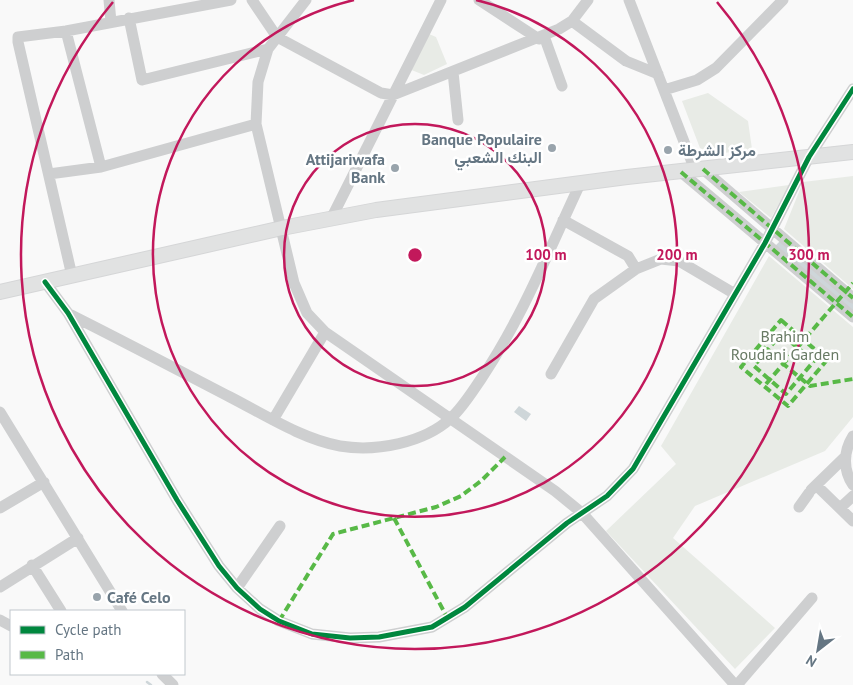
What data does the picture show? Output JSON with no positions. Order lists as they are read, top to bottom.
{
  "parks": ["Brahim Roudani Garden"],
  "places": [
    "Banque Populaire البنك الشعبي",
    "مركز الشرطة",
    "Attijariwafa Bank",
    "Café Celo"
  ],
  "legend": ["Cycle path", "Path"],
  "north": "bottom left",
  "rings": ["100 m", "200 m", "300 m"]
}
